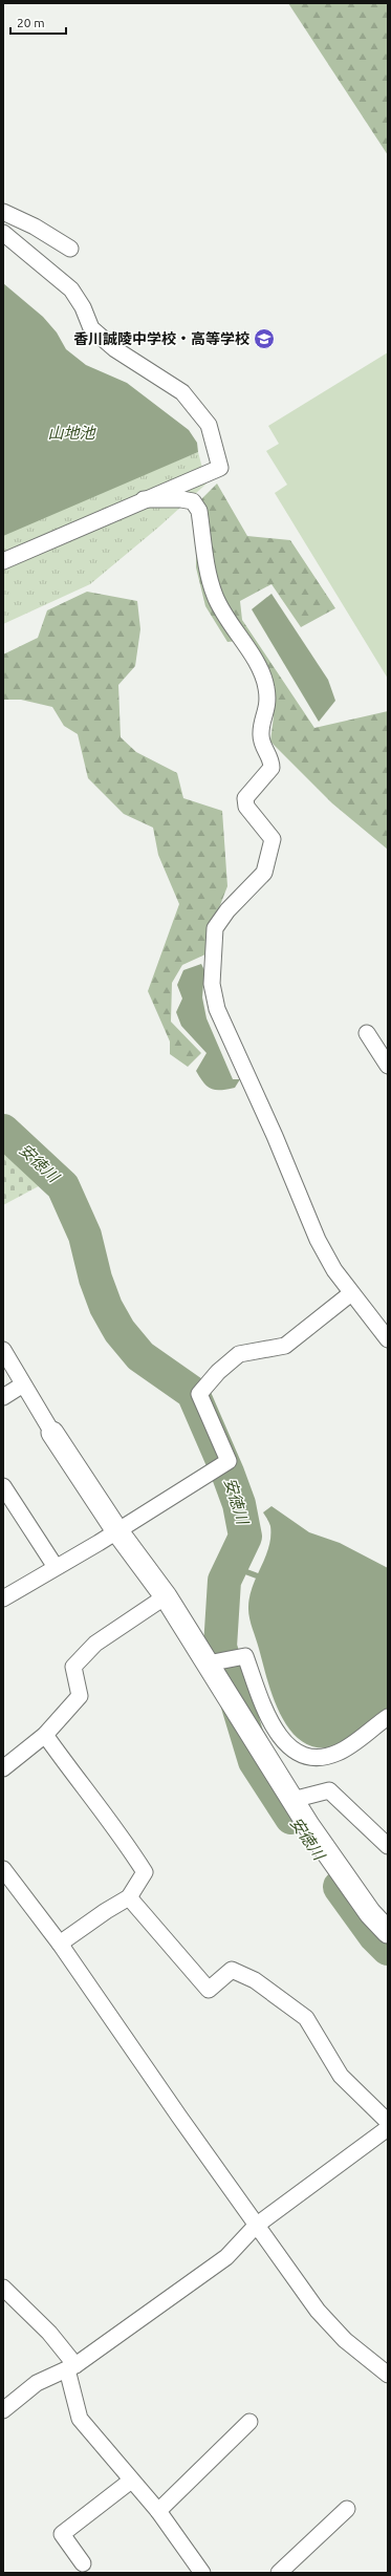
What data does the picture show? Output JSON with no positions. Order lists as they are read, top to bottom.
{
  "water": ["山地池", "安徳川"],
  "places": {
    "school or university": ["香川誠陵中学校・高等学校"]
  },
  "scale_bar": "20 m"
}
